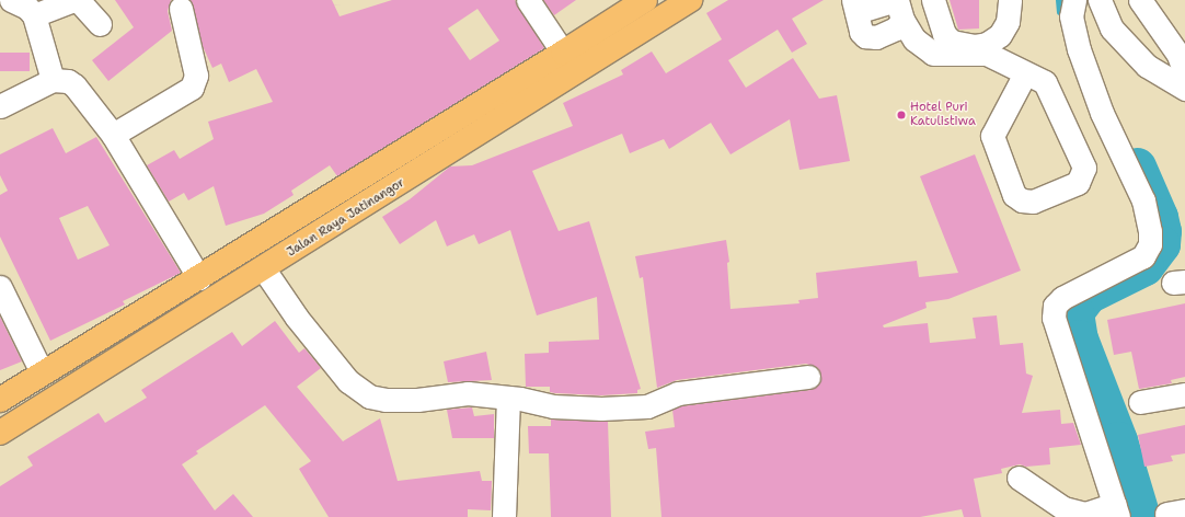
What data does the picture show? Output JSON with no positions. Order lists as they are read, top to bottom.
{
  "streets": {
    "highway": ["Jalan Raya Jatinangor"]
  },
  "places": ["Hotel Puri Katulistiwa"]
}
